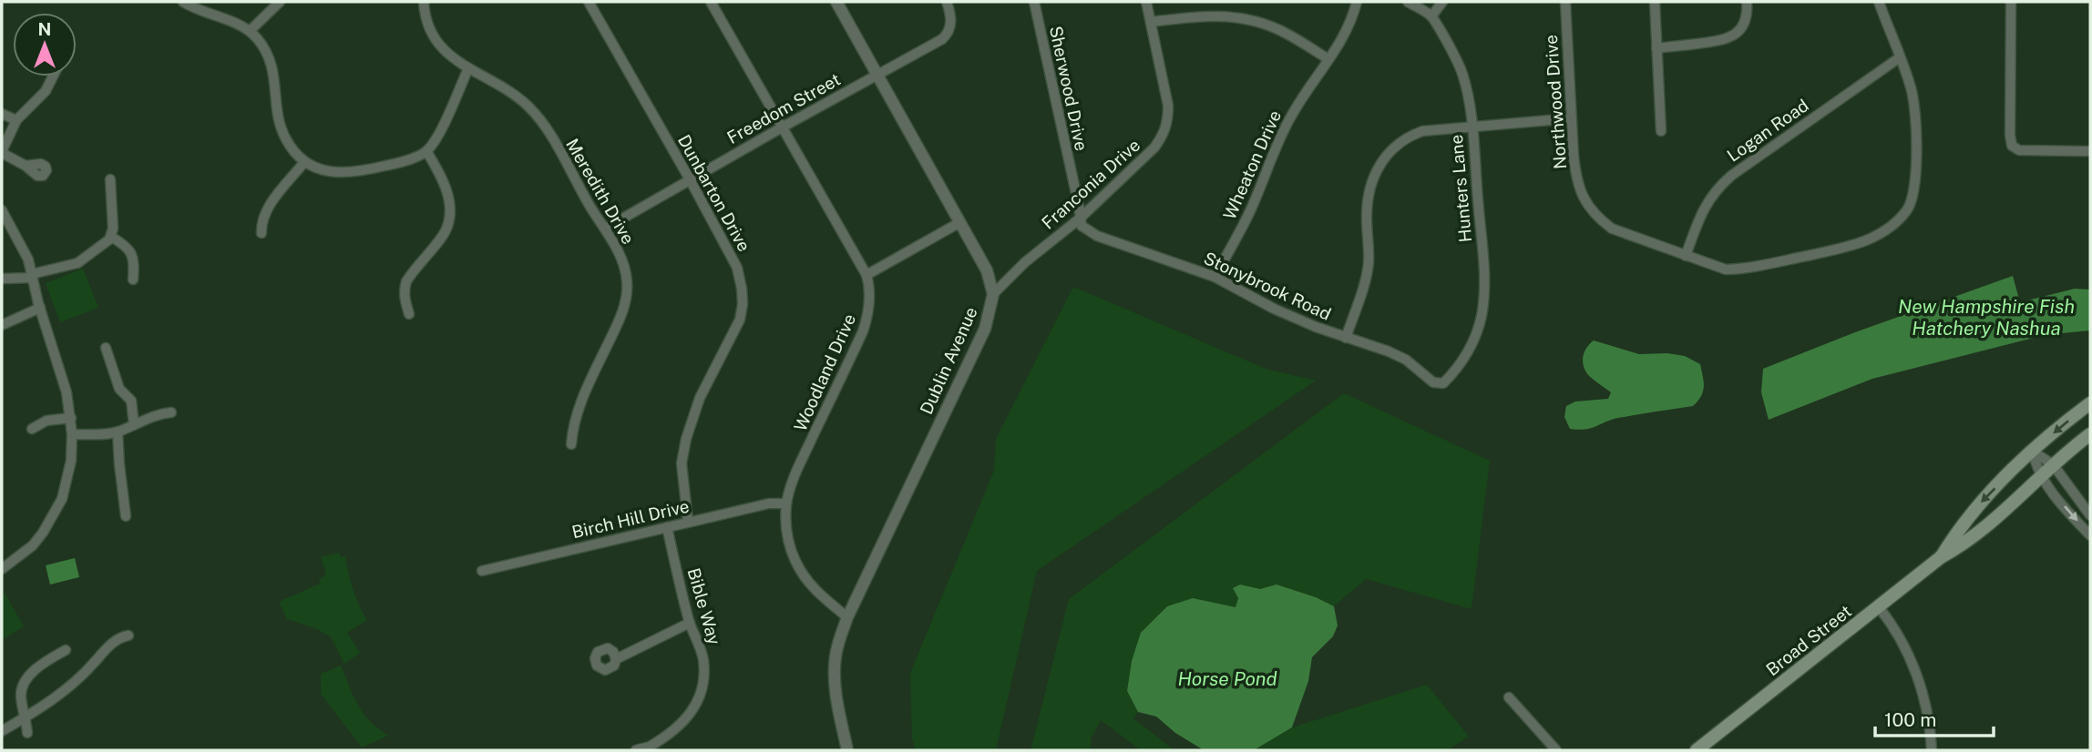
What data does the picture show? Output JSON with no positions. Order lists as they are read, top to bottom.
{
  "streets": {
    "main road": ["Broad Street"],
    "street": [
      "Sherwood Drive",
      "Northwood Drive",
      "Freedom Street",
      "Logan Road",
      "Wheaton Drive",
      "Franconia Drive",
      "Hunters Lane",
      "Meredith Drive",
      "Dunbarton Drive",
      "Stonybrook Road",
      "Dublin Avenue",
      "Woodland Drive",
      "Birch Hill Drive",
      "Bible Way"
    ]
  },
  "crossings": [
    ["Sherwood Drive", "Franconia Drive"],
    ["Sherwood Drive", "Stonybrook Road"],
    ["Northwood Drive", "Logan Road"],
    ["Freedom Street", "Meredith Drive"],
    ["Freedom Street", "Dunbarton Drive"],
    ["Freedom Street", "Dublin Avenue"],
    ["Freedom Street", "Woodland Drive"],
    ["Wheaton Drive", "Stonybrook Road"],
    ["Franconia Drive", "Stonybrook Road"],
    ["Franconia Drive", "Dublin Avenue"],
    ["Hunters Lane", "Stonybrook Road"],
    ["Dunbarton Drive", "Birch Hill Drive"],
    ["Dublin Avenue", "Woodland Drive"],
    ["Woodland Drive", "Birch Hill Drive"],
    ["Birch Hill Drive", "Bible Way"]
  ],
  "water": ["New Hampshire Fish Hatchery Nashua", "Horse Pond"],
  "scale_bar": "100 m",
  "north": "top"
}
